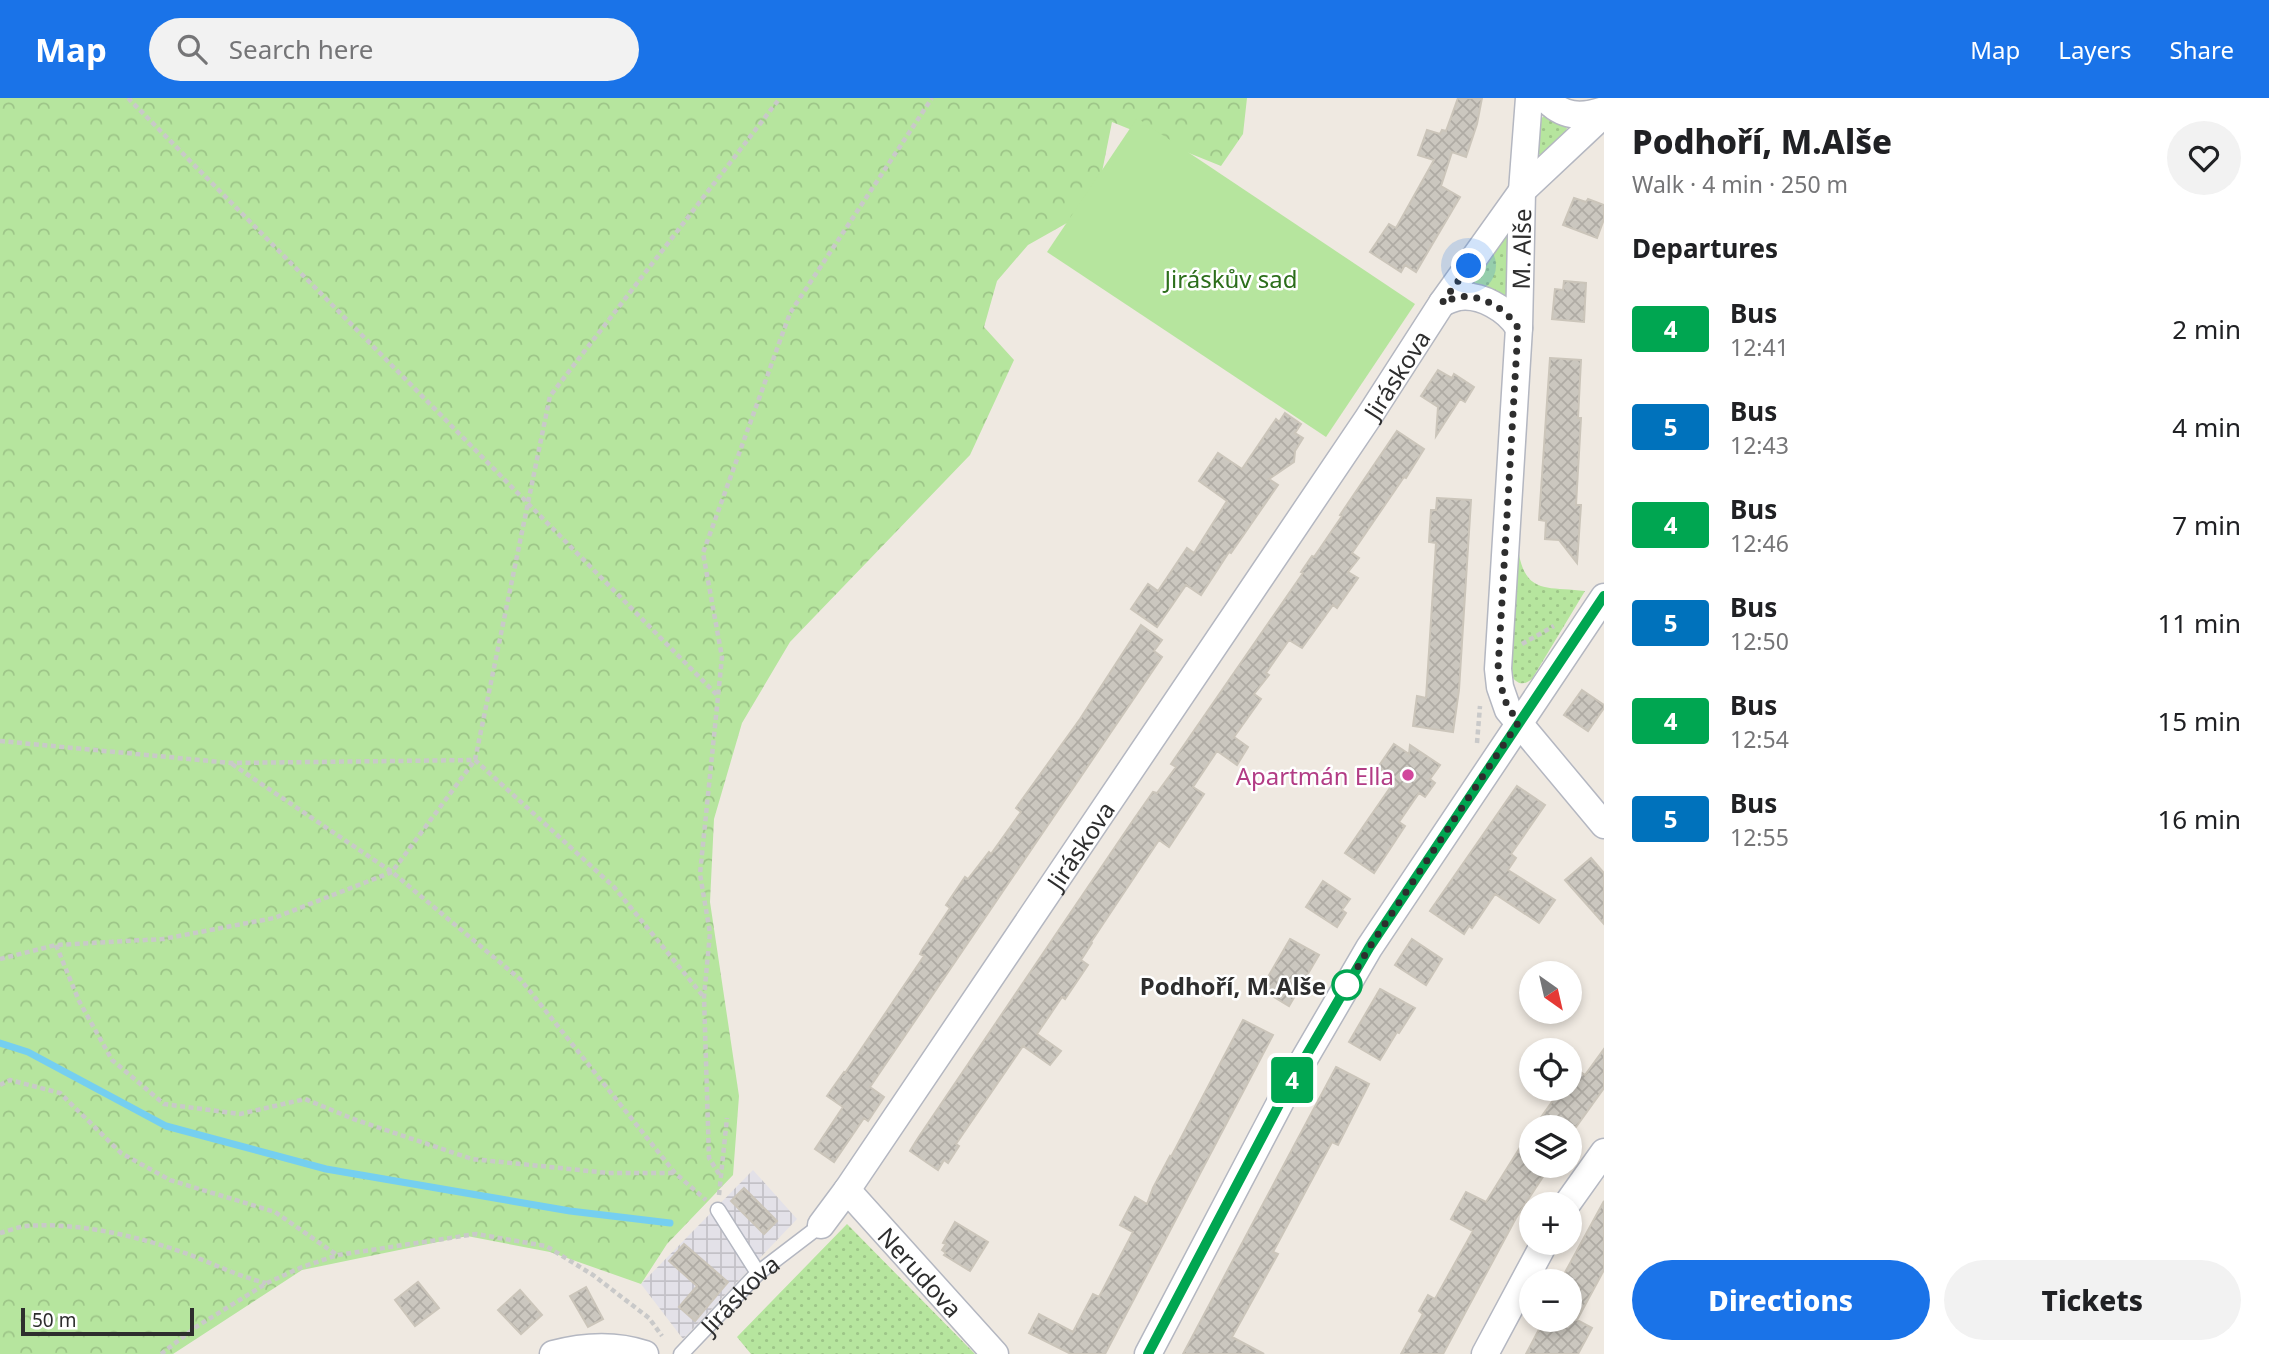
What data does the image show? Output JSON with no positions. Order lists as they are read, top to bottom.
{
  "streets": {
    "street": ["M. Alše", "Jiráskova", "Nerudova"]
  },
  "crossings": [
    ["M. Alše", "Jiráskova"],
    ["Jiráskova", "Nerudova"]
  ],
  "parks": ["Jiráskův sad"],
  "places": ["Apartmán Ella", "Podhoří, M.Alše"],
  "lines": ["bus line 4"],
  "scale_bar": "50 m",
  "north": "bottom right",
  "page": {
    "header": "Map",
    "search": "Search here",
    "nav": ["Map", "Layers", "Share"],
    "on_map": "4",
    "heading": [
      ["Podhoří, M.Alše", "Walk · 4 min · 250 m"],
      "Departures"
    ],
    "list": [
      {
        "mark": "4",
        "name": "Bus",
        "note": "12:41",
        "value": "2 min"
      },
      {
        "mark": "5",
        "name": "Bus",
        "note": "12:43",
        "value": "4 min"
      },
      {
        "mark": "4",
        "name": "Bus",
        "note": "12:46",
        "value": "7 min"
      },
      {
        "mark": "5",
        "name": "Bus",
        "note": "12:50",
        "value": "11 min"
      },
      {
        "mark": "4",
        "name": "Bus",
        "note": "12:54",
        "value": "15 min"
      },
      {
        "mark": "5",
        "name": "Bus",
        "note": "12:55",
        "value": "16 min"
      }
    ],
    "map_buttons": ["+", "−"],
    "buttons": ["Directions", "Tickets"],
    "scale": "50 m"
  }
}
